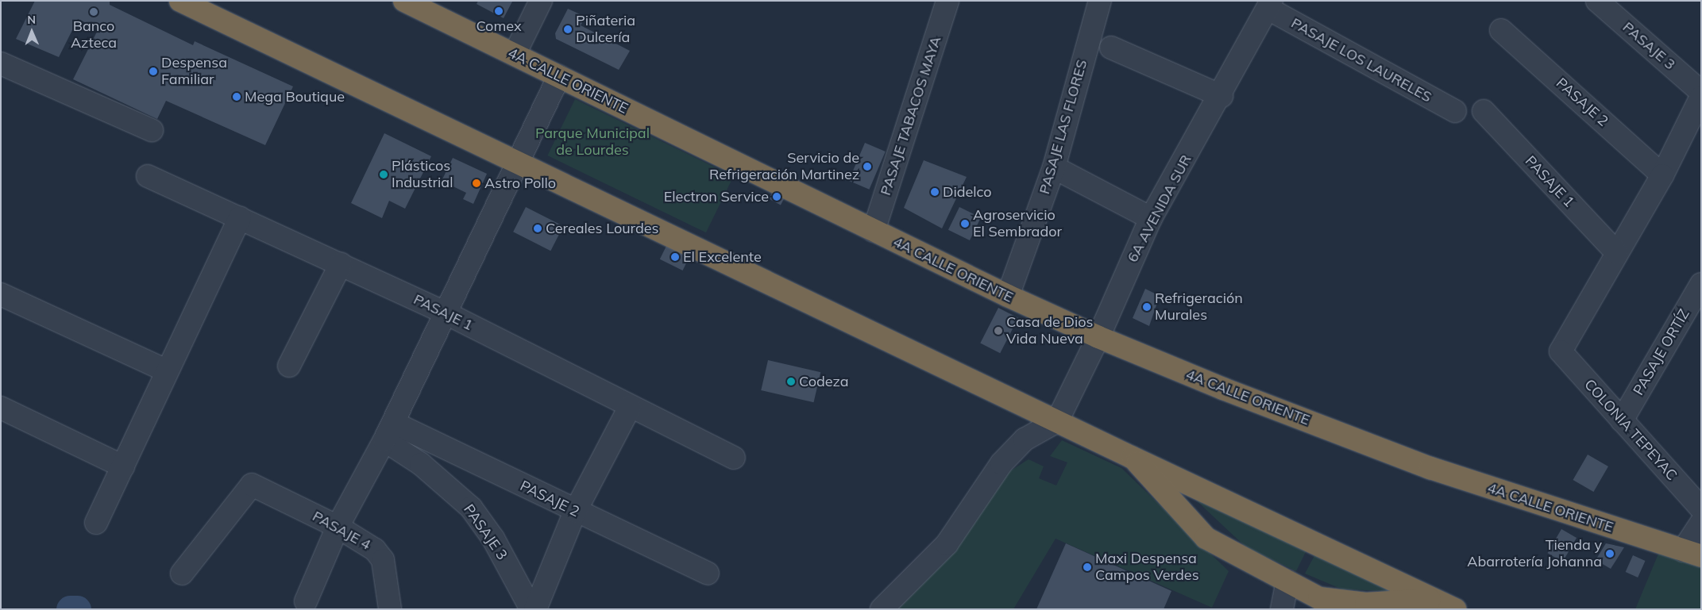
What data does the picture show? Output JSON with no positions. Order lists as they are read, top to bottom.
{
  "streets": {
    "highway": ["4A CALLE ORIENTE"],
    "street": [
      "PASAJE 3",
      "PASAJE LOS LAURELES",
      "PASAJE 2",
      "PASAJE TABACOS MAYA",
      "PASAJE LAS FLORES",
      "PASAJE 1",
      "6A AVENIDA SUR",
      "PASAJE ORTÍZ",
      "COLONIA TEPEYAC",
      "PASAJE 4"
    ]
  },
  "crossings": [
    ["PASAJE 3", "PASAJE 2"],
    ["PASAJE LOS LAURELES", "6A AVENIDA SUR"],
    ["4A CALLE ORIENTE", "PASAJE TABACOS MAYA"],
    ["4A CALLE ORIENTE", "PASAJE LAS FLORES"],
    ["4A CALLE ORIENTE", "6A AVENIDA SUR"],
    ["PASAJE 1", "COLONIA TEPEYAC"],
    ["PASAJE ORTÍZ", "COLONIA TEPEYAC"]
  ],
  "parks": ["Parque Municipal de Lourdes"],
  "places": [
    "Comex",
    "Banco Azteca",
    "Piñateria Dulcería",
    "Despensa Familiar",
    "Mega Boutique",
    "Servicio de Refrigeración Martinez",
    "Plásticos Industrial",
    "Astro Pollo",
    "Didelco",
    "Electron Service",
    "Agroservicio El Sembrador",
    "Cereales Lourdes",
    "El Excelente",
    "Refrigeración Murales",
    "Casa de Dios Vida Nueva",
    "Codeza",
    "Tienda y Abarrotería Johanna",
    "Maxi Despensa Campos Verdes"
  ],
  "north": "top"
}
